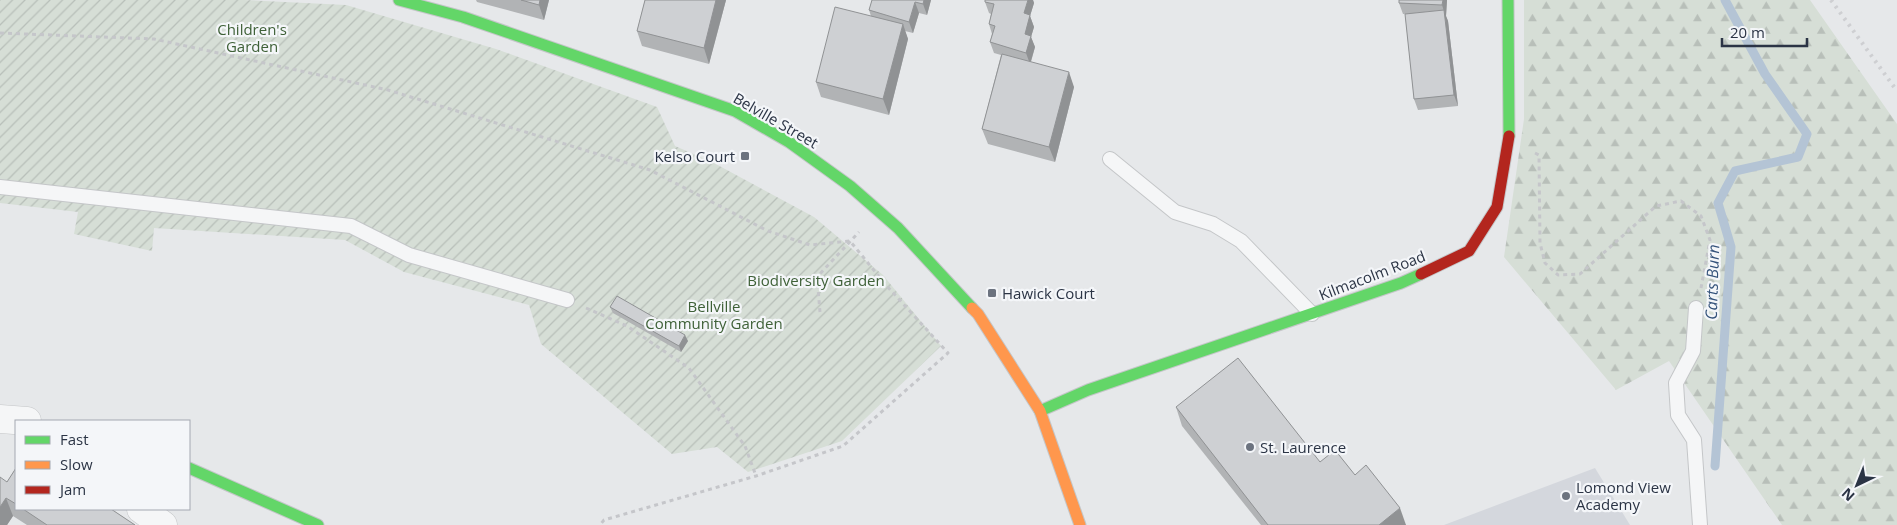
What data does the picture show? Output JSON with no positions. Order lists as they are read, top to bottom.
{
  "streets": {
    "street": ["Belville Street", "Kilmacolm Road"]
  },
  "crossings": [
    ["Belville Street", "Kilmacolm Road"]
  ],
  "water": ["Carts Burn"],
  "parks": ["Children's Garden", "Biodiversity Garden", "Bellville Community Garden"],
  "places": {
    "transit": ["Kelso Court", "Hawick Court"],
    "other": ["St. Laurence", "Lomond View Academy"]
  },
  "legend": ["Fast", "Slow", "Jam"],
  "scale_bar": "20 m",
  "north": "bottom left"
}
